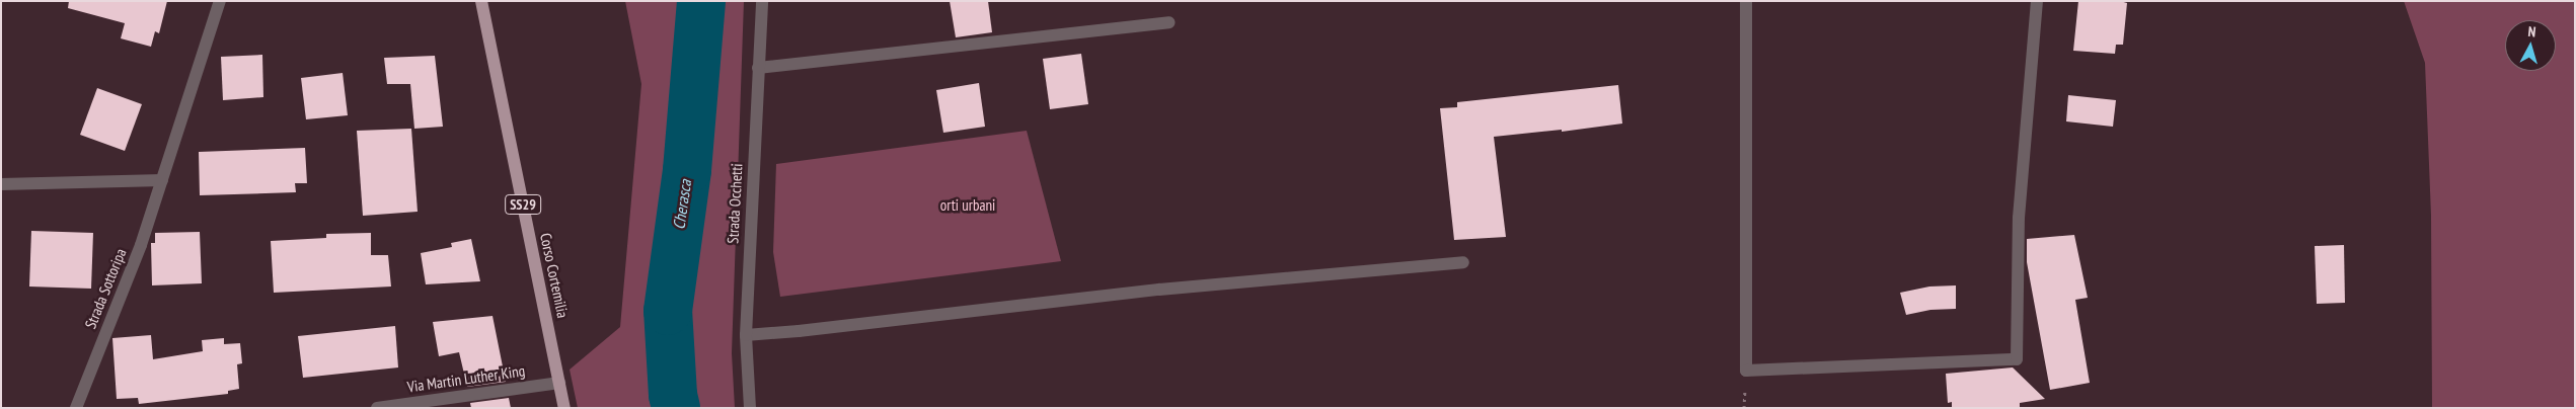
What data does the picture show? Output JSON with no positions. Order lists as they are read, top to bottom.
{
  "streets": {
    "main road": ["SS29", "Corso Cortemilia"],
    "street": ["Strada Occhetti", "Strada Sottoripa", "Via Martin Luther King"]
  },
  "crossings": [
    ["Corso Cortemilia", "Via Martin Luther King"]
  ],
  "water": ["Cherasca"],
  "parks": ["orti urbani"],
  "north": "top"
}
